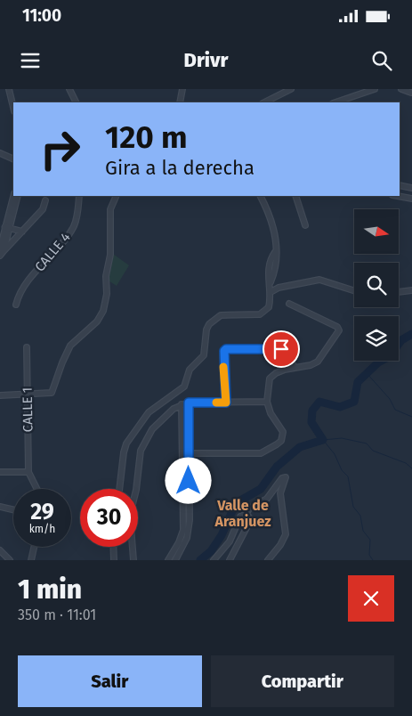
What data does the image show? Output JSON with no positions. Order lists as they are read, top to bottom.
{
  "streets": {
    "street": ["CALLE 4", "CALLE 1"]
  },
  "districts": ["Valle de Aranjuez"],
  "north": "right",
  "page": {
    "status": "11:00",
    "header": "Drivr",
    "turn": ["120 m", "Gira a la derecha"],
    "speed": "29 km/h",
    "limit": "30",
    "heading": ["1 min", "350 m · 11:01"],
    "buttons": ["Salir", "Compartir"]
  }
}
